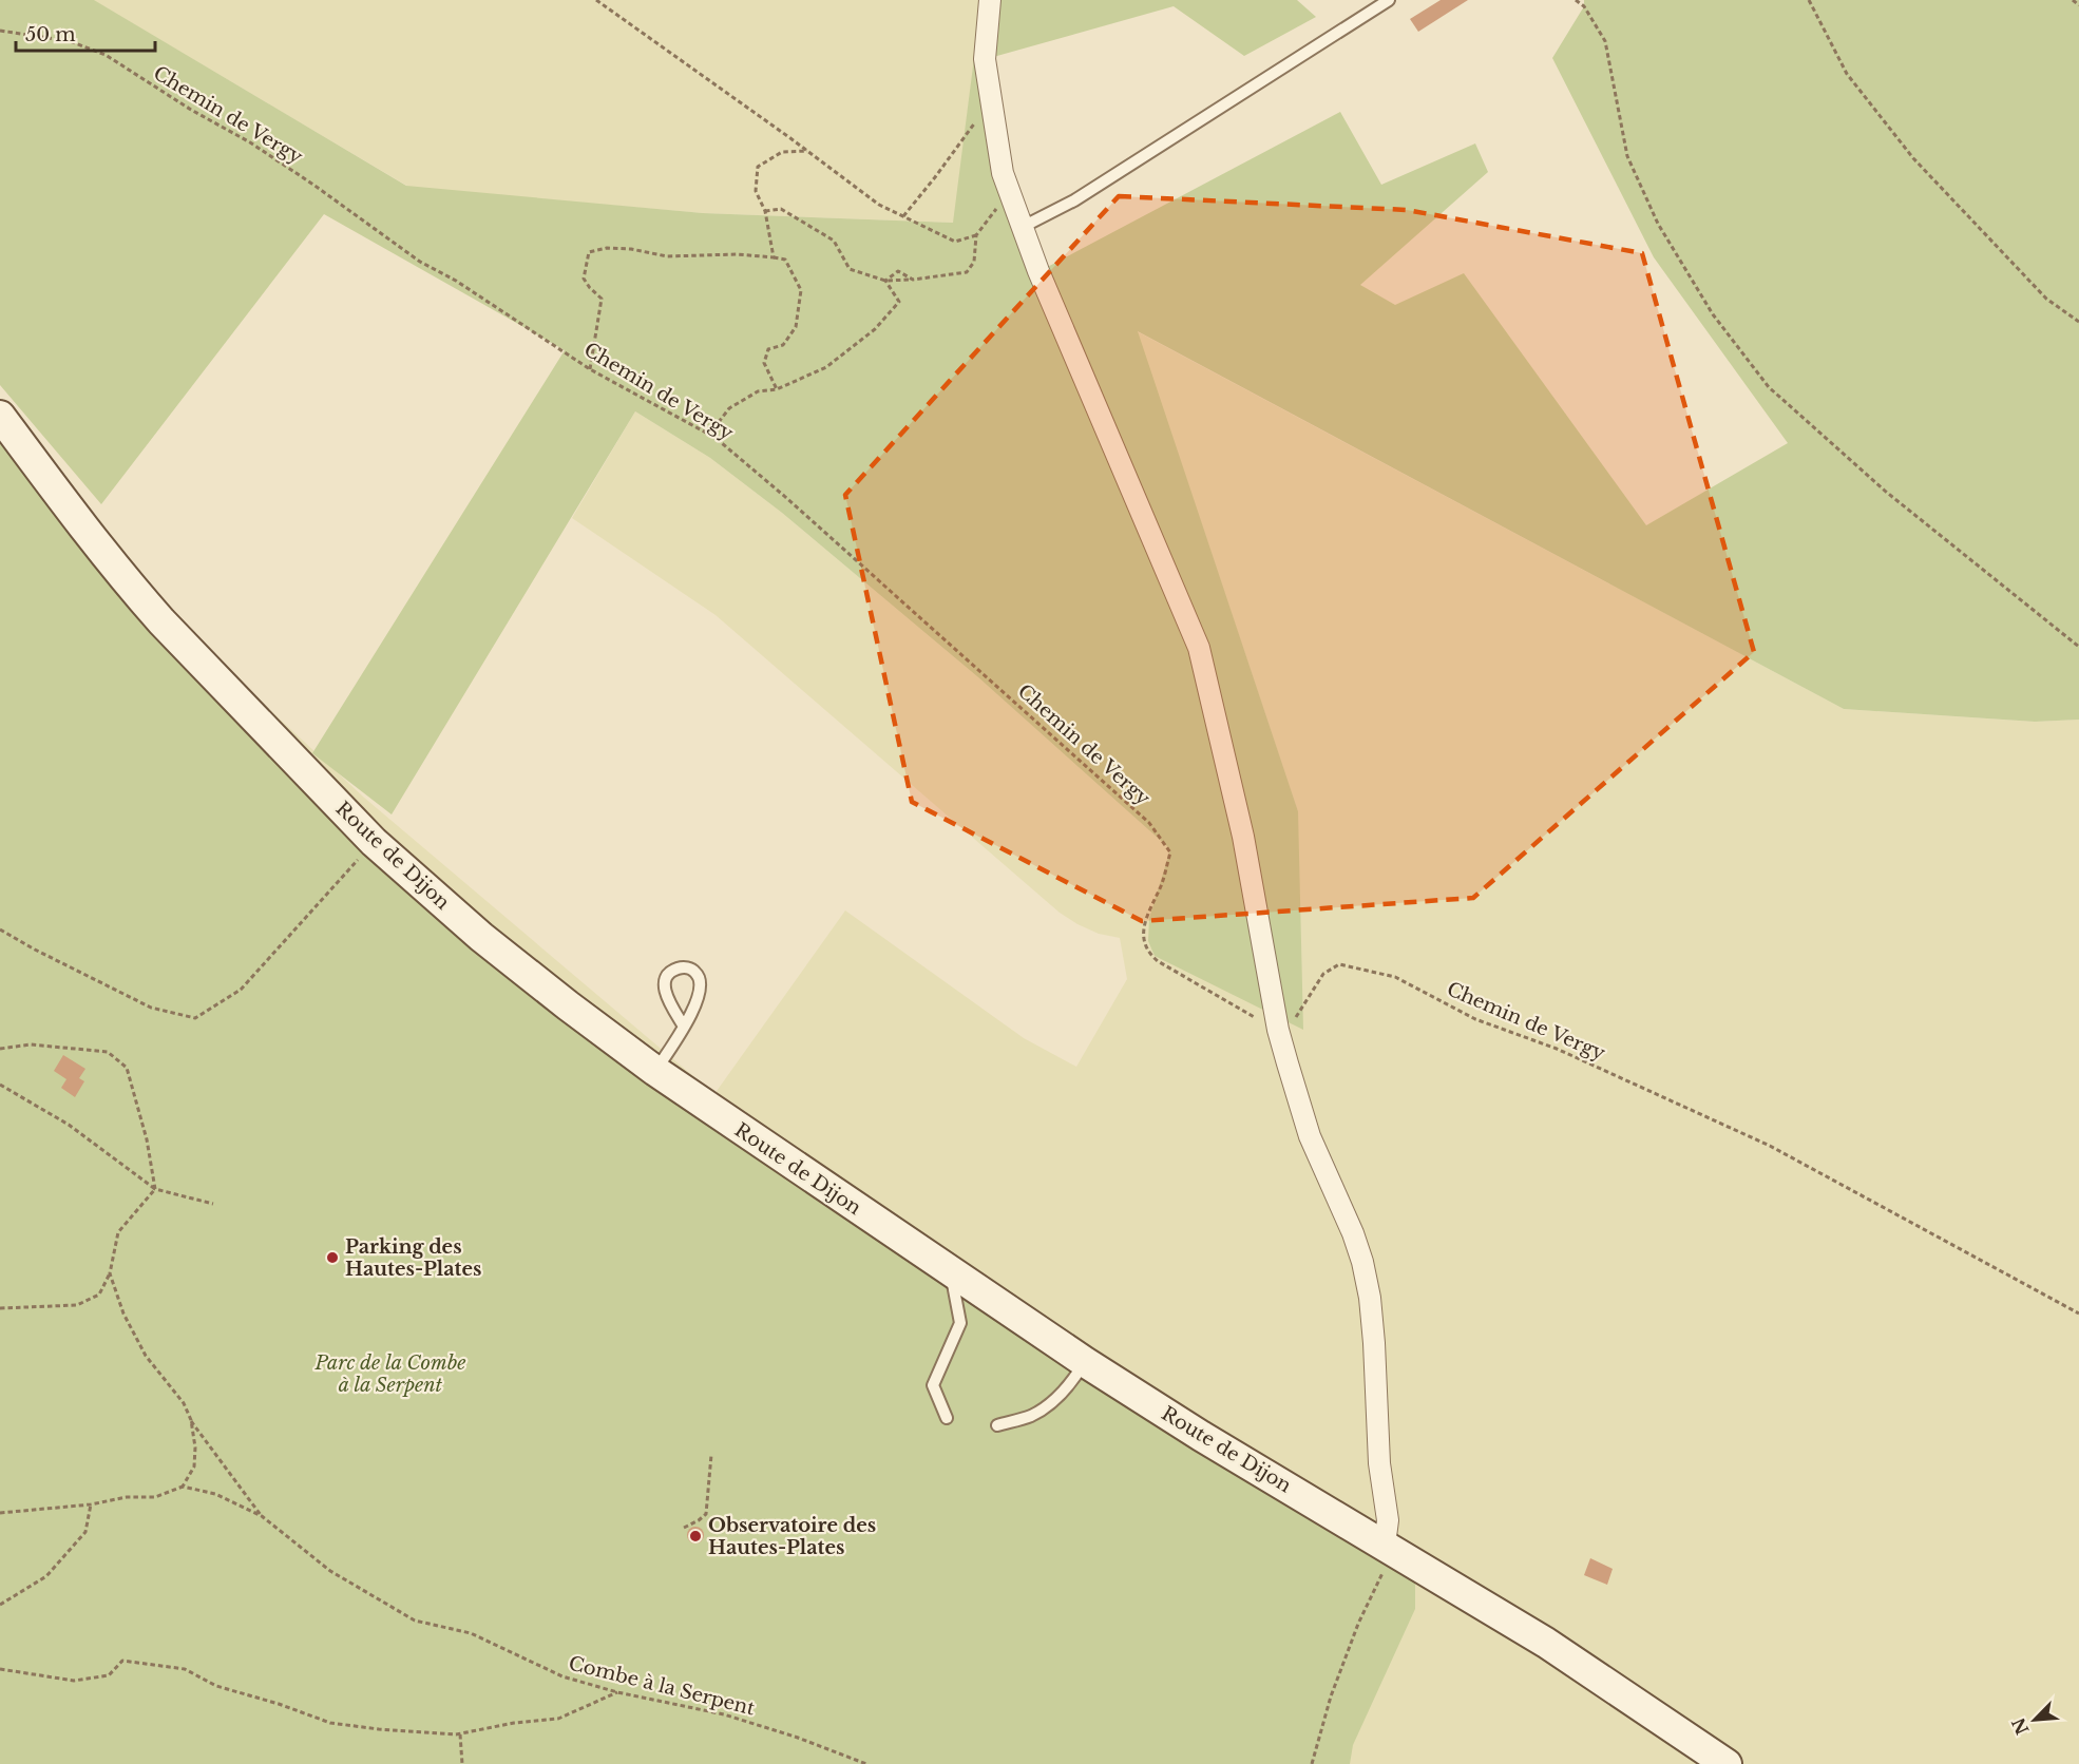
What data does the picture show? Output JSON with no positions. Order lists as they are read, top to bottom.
{
  "streets": {
    "main road": ["Route de Dijon"],
    "path": ["Chemin de Vergy", "Combe à la Serpent"]
  },
  "parks": ["Parc de la Combe à la Serpent"],
  "places": ["Parking des Hautes-Plates", "Observatoire des Hautes-Plates"],
  "scale_bar": "50 m",
  "north": "bottom left"
}
